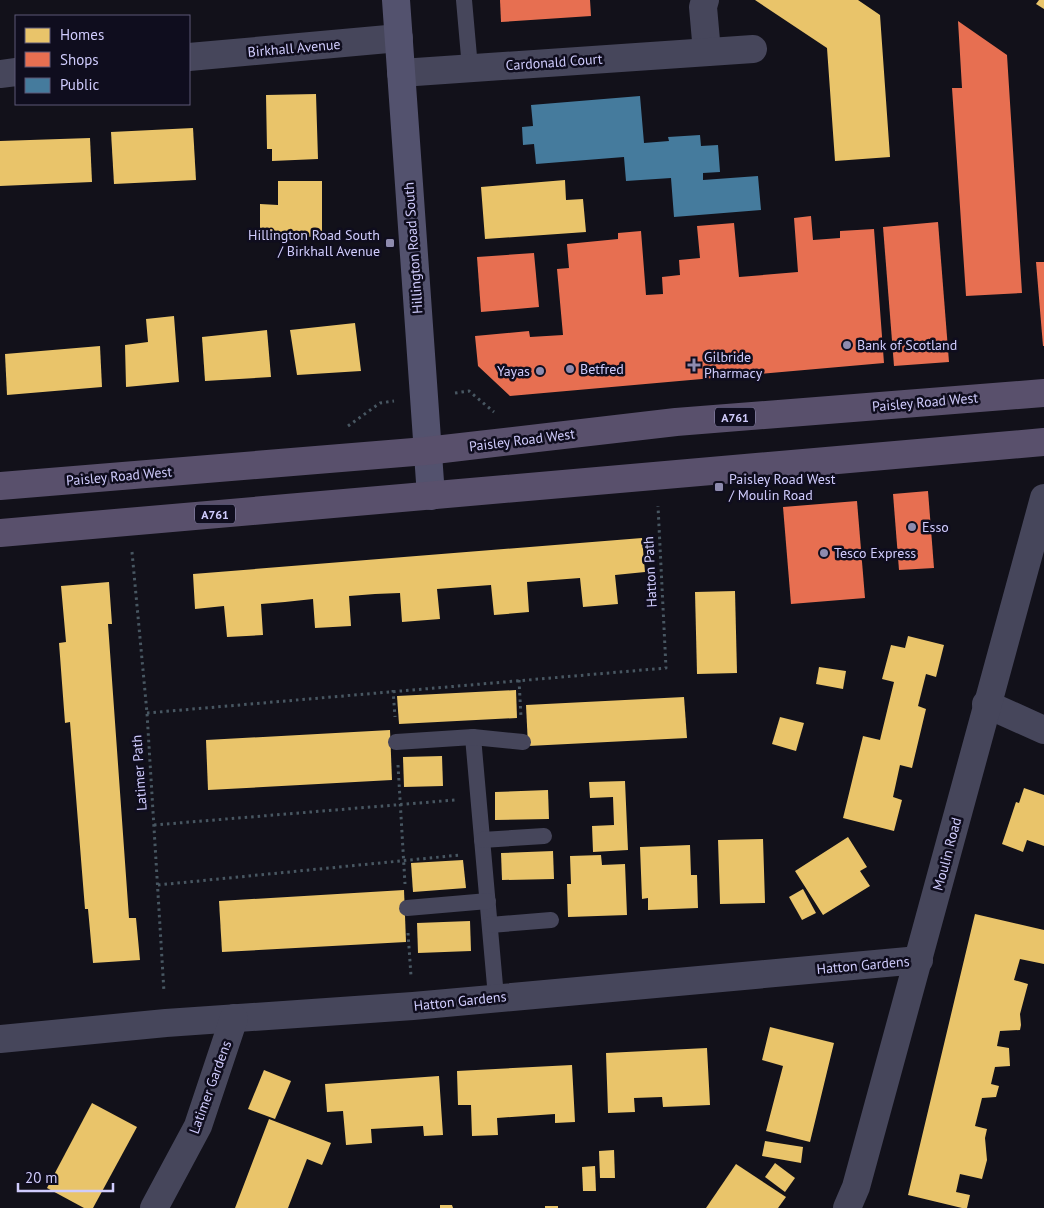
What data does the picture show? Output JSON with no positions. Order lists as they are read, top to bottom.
{
  "streets": {
    "main road": ["Paisley Road West", "A761"],
    "street": [
      "Birkhall Avenue",
      "Cardonald Court",
      "Hillington Road South",
      "Moulin Road",
      "Hatton Gardens",
      "Latimer Gardens"
    ],
    "path": ["Hatton Path", "Latimer Path"]
  },
  "crossings": [
    ["Birkhall Avenue", "Hillington Road South"],
    ["Cardonald Court", "Hillington Road South"],
    ["Hillington Road South", "Paisley Road West"],
    ["Hillington Road South", "A761"],
    ["A761", "Hatton Path"],
    ["A761", "Latimer Path"],
    ["Latimer Path", "Hatton Gardens"],
    ["Moulin Road", "Hatton Gardens"],
    ["Hatton Gardens", "Latimer Gardens"]
  ],
  "places": {
    "transit": ["Hillington Road South / Birkhall Avenue", "Paisley Road West / Moulin Road"],
    "other": [
      "Bank of Scotland",
      "Betfred",
      "Yayas",
      "Esso",
      "Tesco Express"
    ],
    "health": ["Gilbride Pharmacy"]
  },
  "legend": ["Homes", "Shops", "Public"],
  "scale_bar": "20 m"
}
